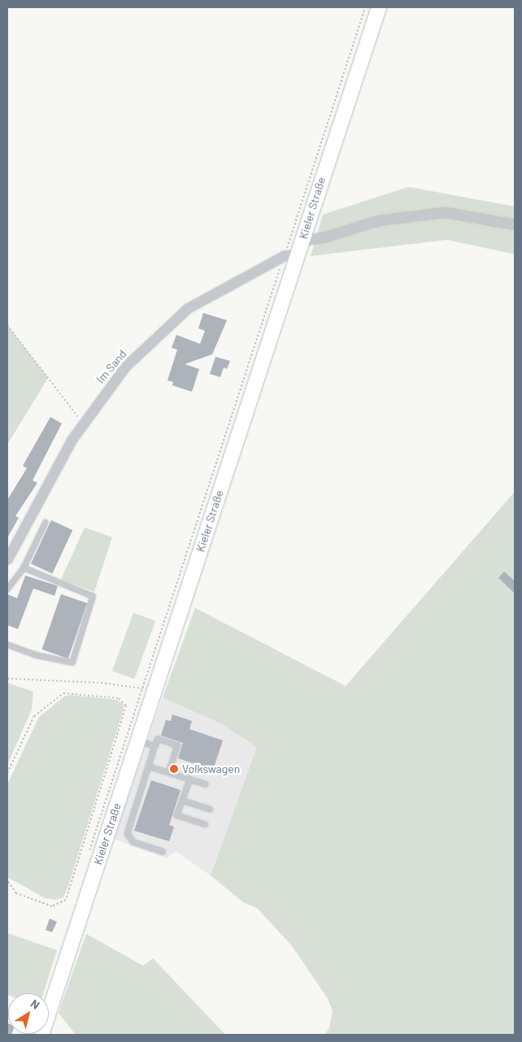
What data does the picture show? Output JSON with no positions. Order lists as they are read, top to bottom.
{
  "streets": {
    "main road": ["Kieler Straße"],
    "street": ["Im Sand"]
  },
  "crossings": [
    ["Kieler Straße", "Im Sand"]
  ],
  "places": ["Volkswagen"],
  "north": "top right"
}
